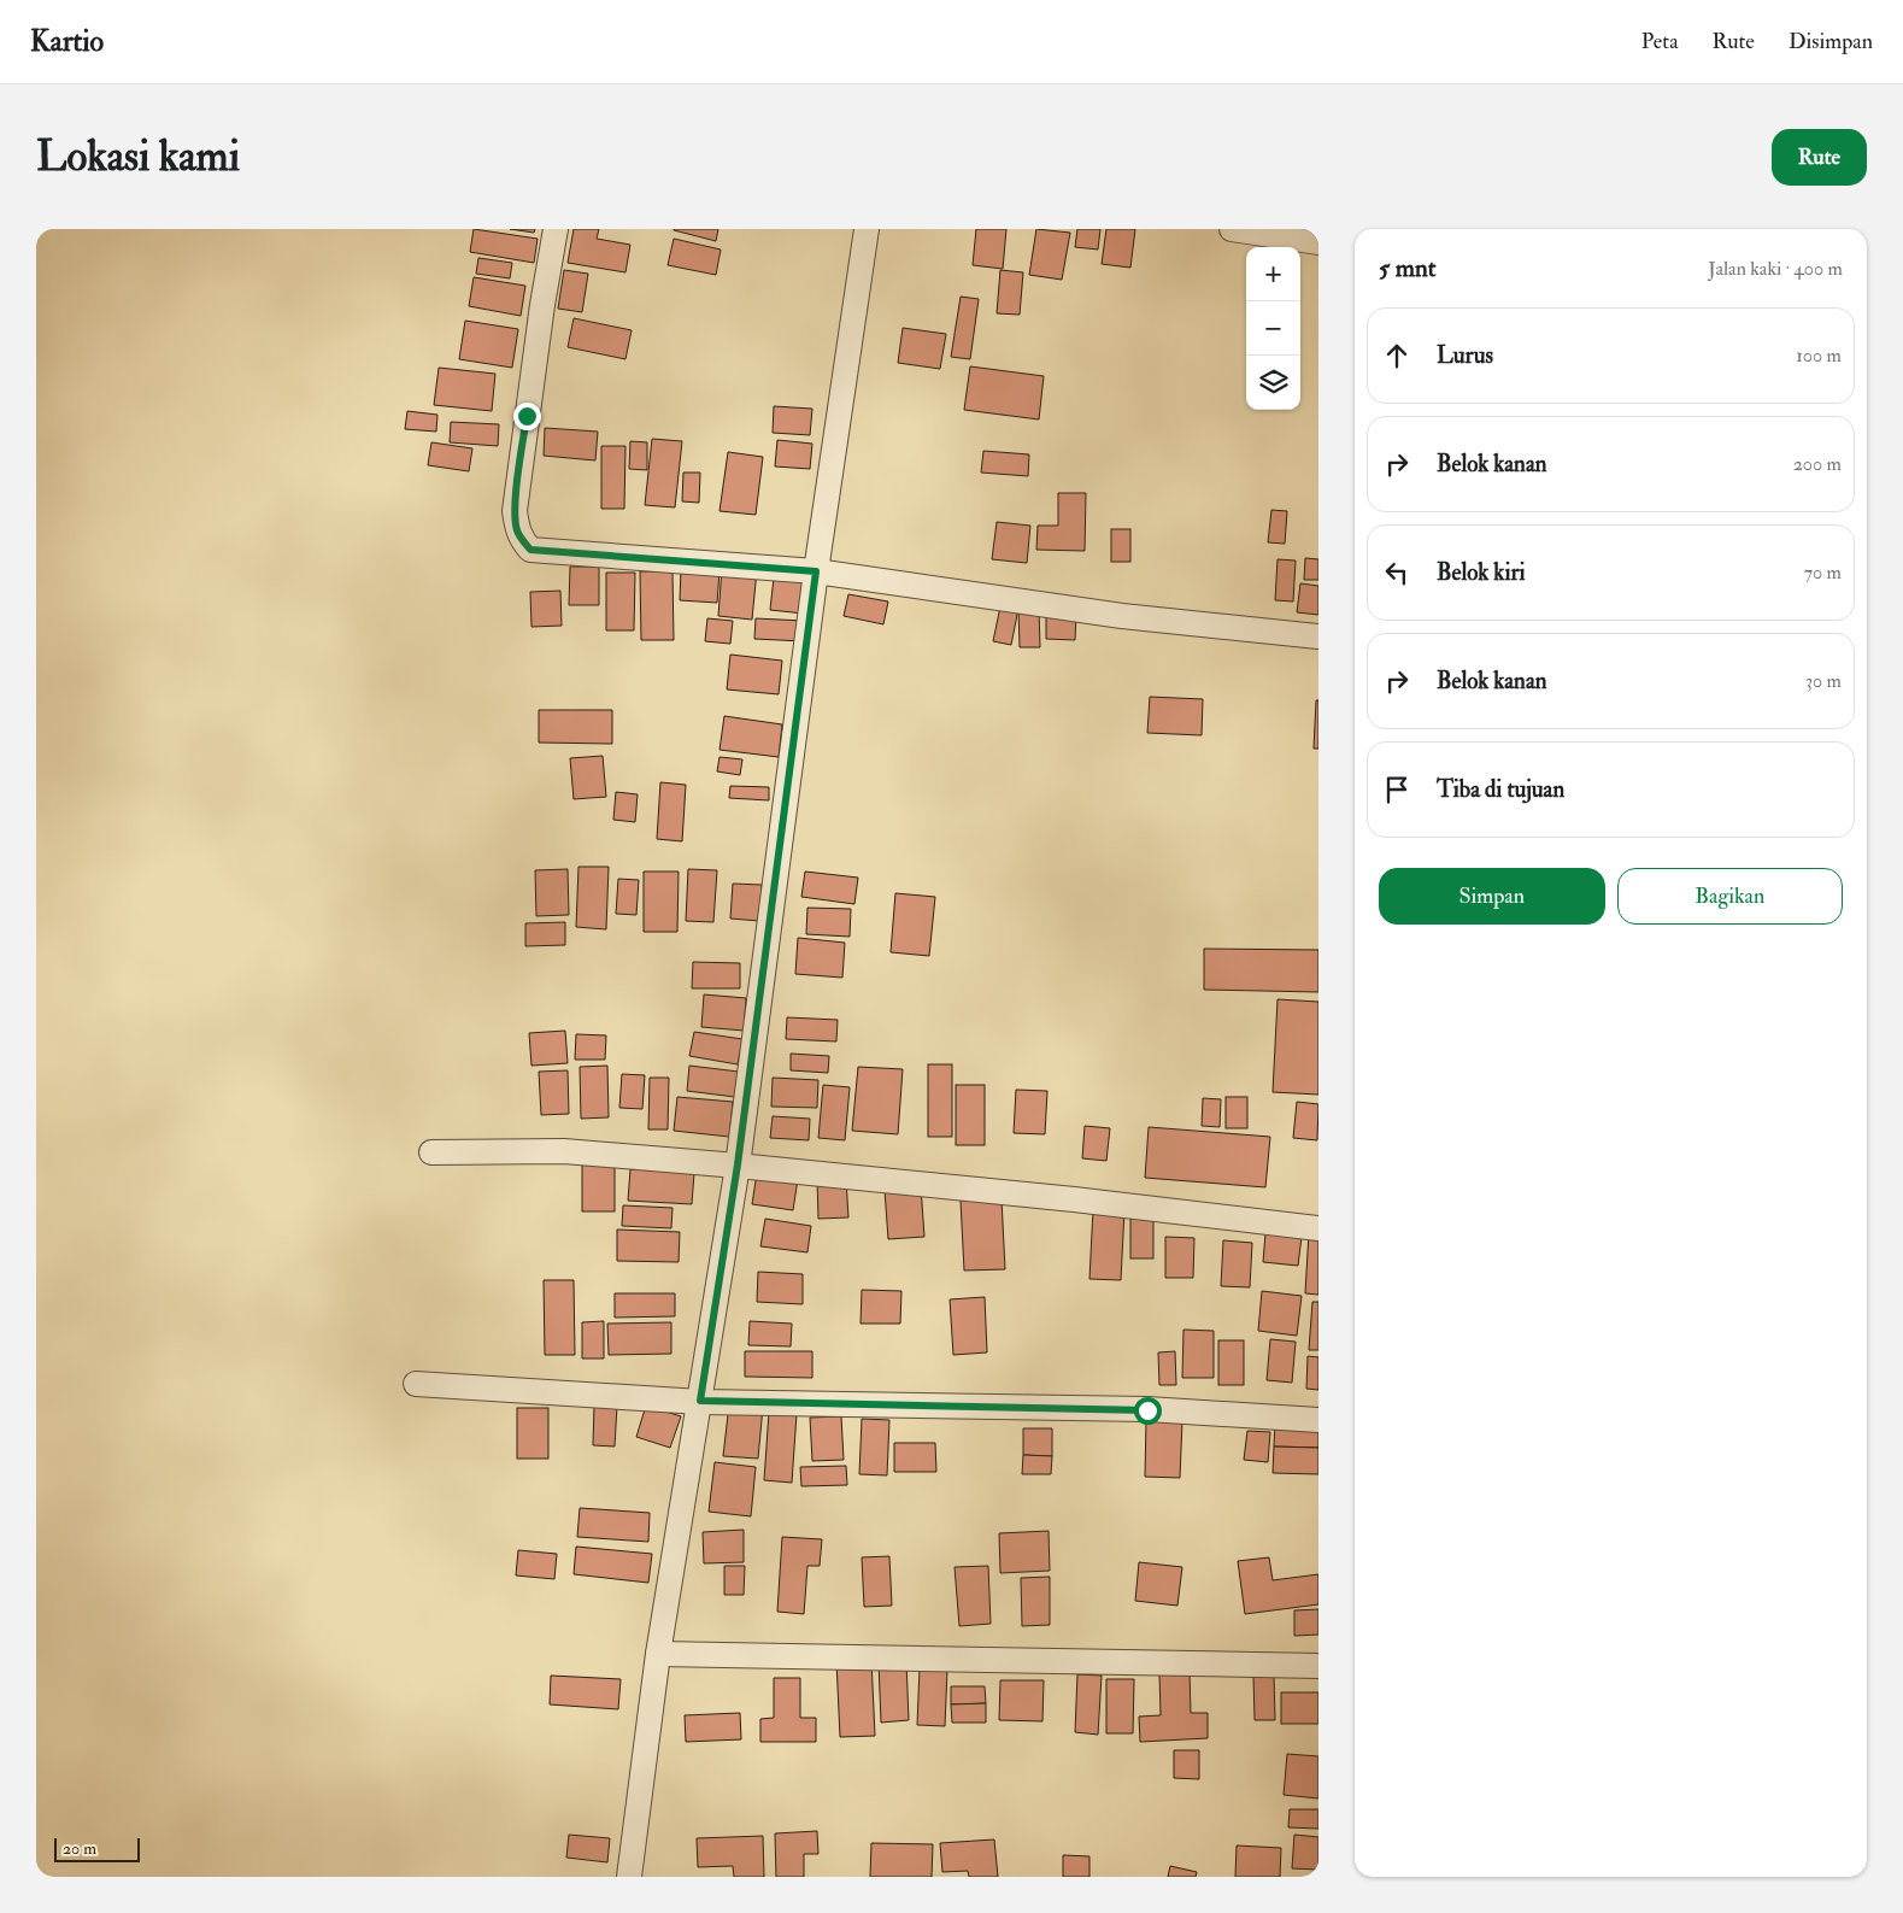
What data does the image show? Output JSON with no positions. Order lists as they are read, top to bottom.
{
  "scale_bar": "20 m",
  "page": {
    "header": "Kartio",
    "nav": ["Peta", "Rute", "Disimpan"],
    "buttons": [
      "Rute",
      ["Simpan", "Bagikan"]
    ],
    "title": "Lokasi kami",
    "heading": ["5 mnt", "Jalan kaki · 400 m"],
    "map_buttons": ["+", "−"],
    "list": [
      ["Lurus", "100 m"],
      ["Belok kanan", "200 m"],
      ["Belok kiri", "70 m"],
      ["Belok kanan", "30 m"],
      "Tiba di tujuan"
    ],
    "scale": "20 m"
  }
}
